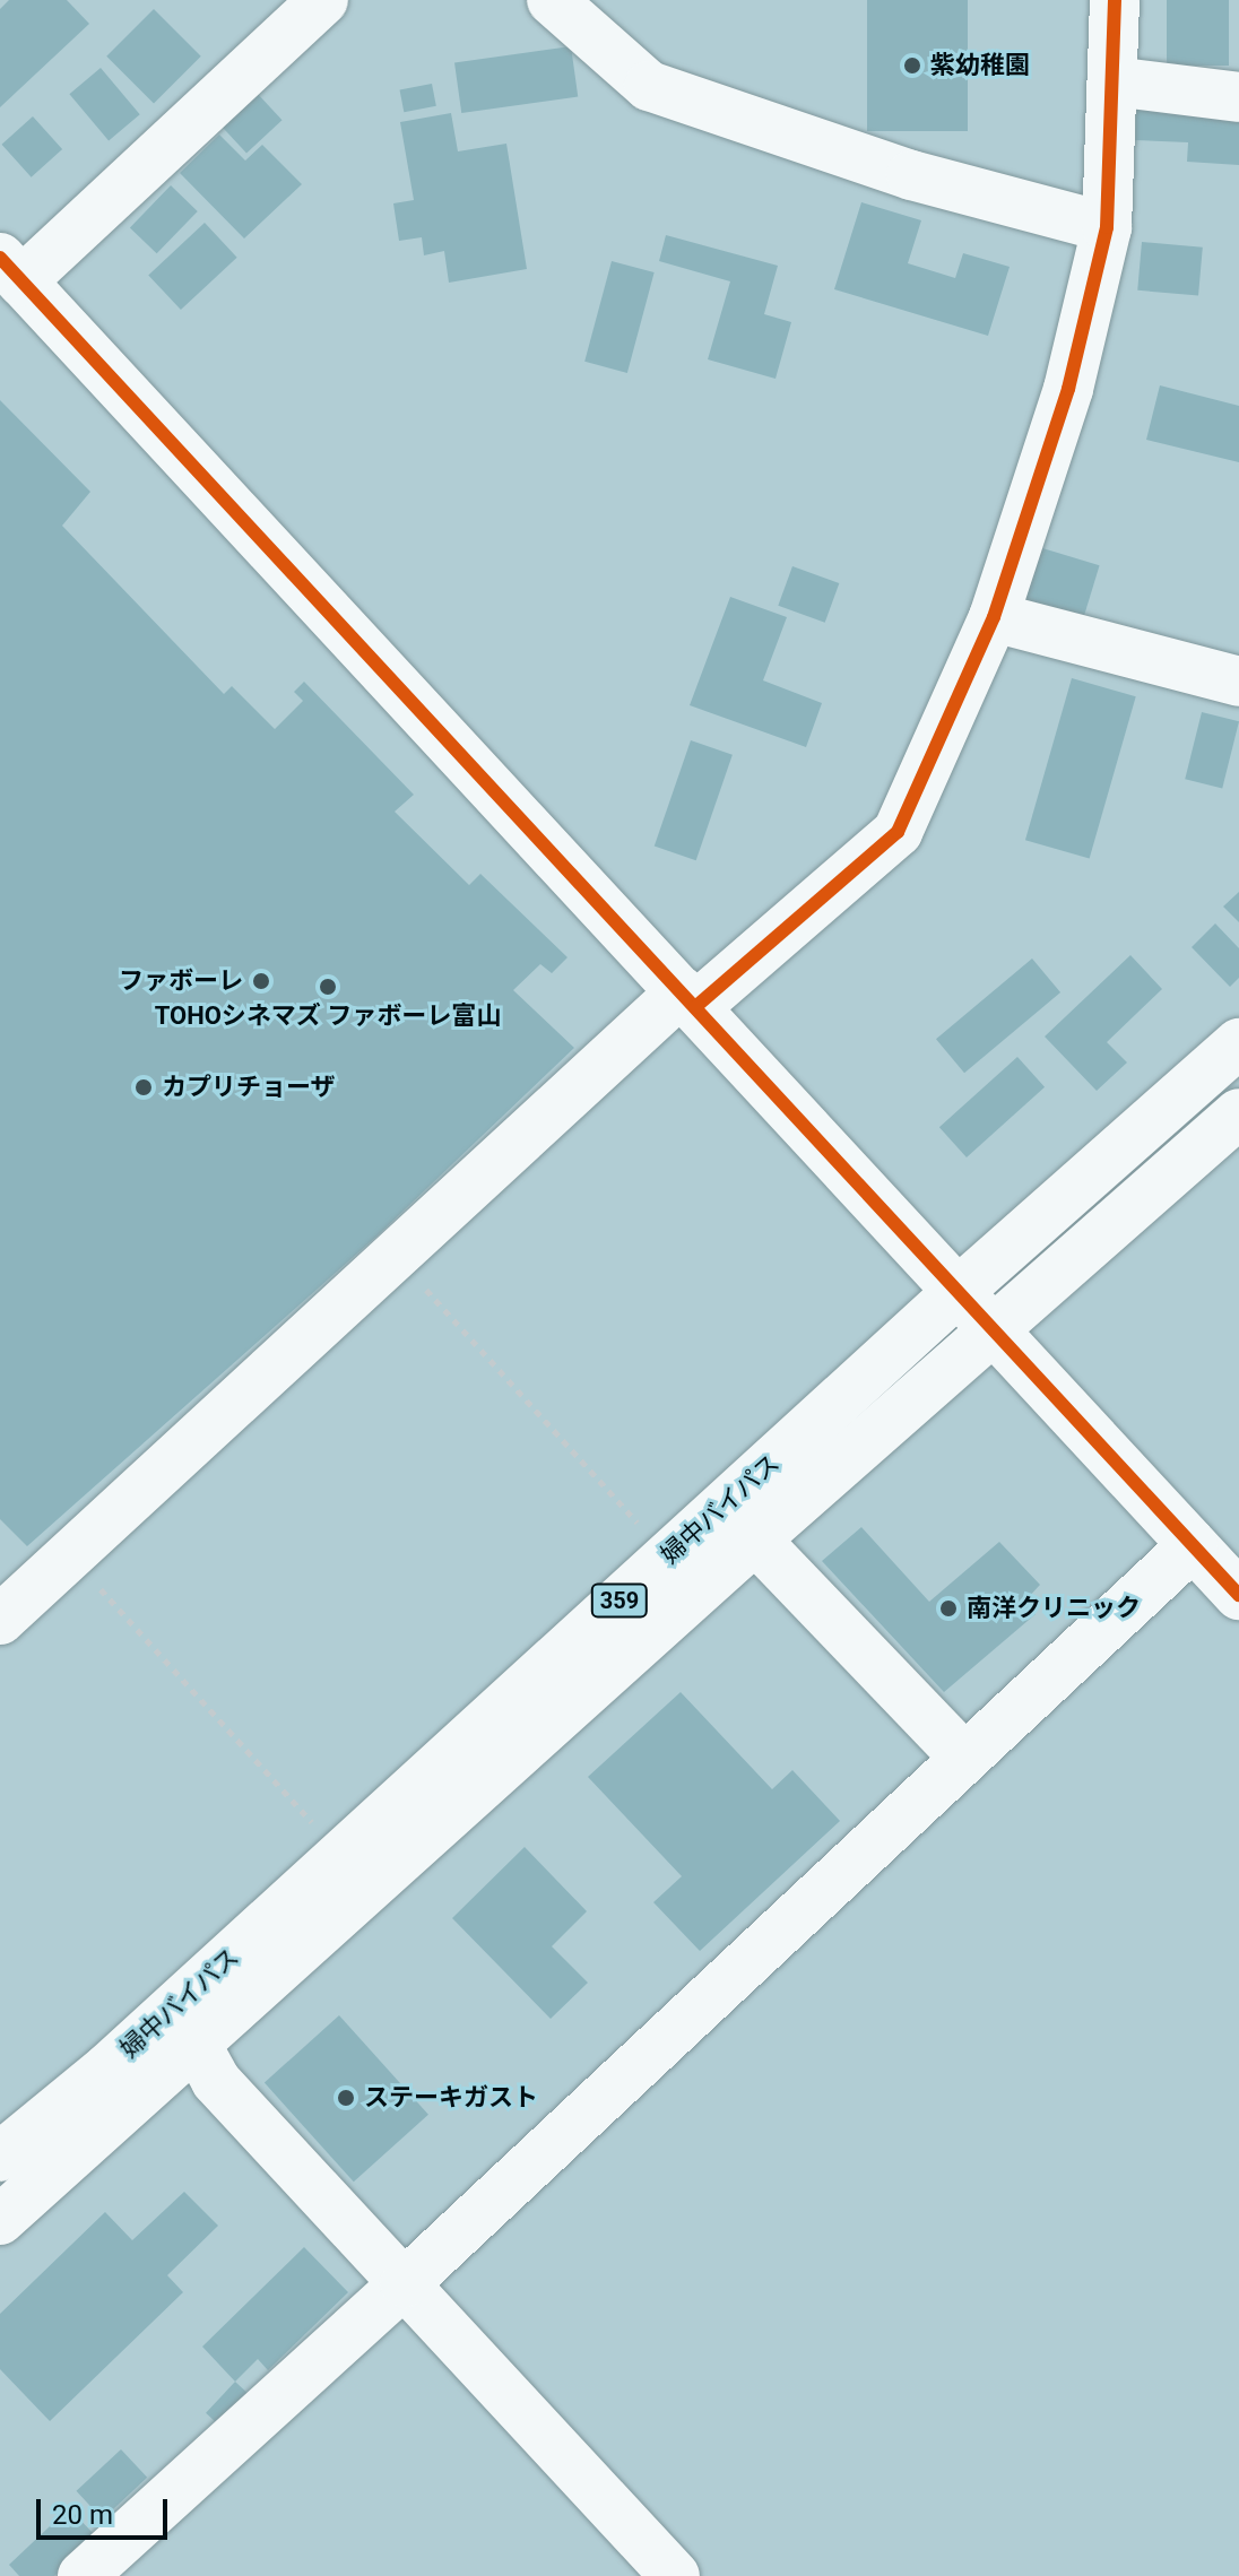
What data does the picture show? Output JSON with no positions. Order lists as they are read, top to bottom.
{
  "streets": {
    "main road": ["婦中バイパス", "359"]
  },
  "places": [
    "紫幼稚園",
    "ファボーレ",
    "TOHOシネマズ ファボーレ富山",
    "カプリチョーザ",
    "南洋クリニック",
    "ステーキガスト"
  ],
  "scale_bar": "20 m"
}
